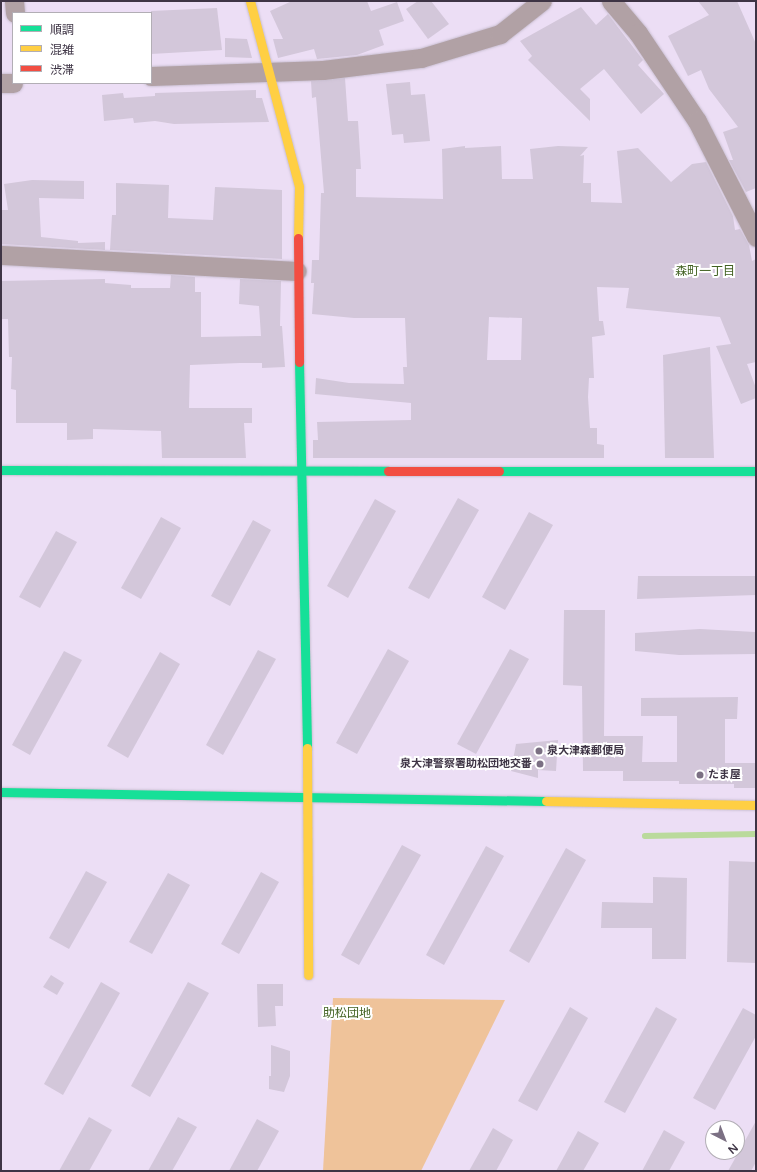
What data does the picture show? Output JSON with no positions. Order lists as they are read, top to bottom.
{
  "districts": ["森町一丁目", "助松団地"],
  "places": ["泉大津森郵便局", "泉大津警察署助松団地交番", "たま屋"],
  "legend": ["順調", "混雑", "渋滞"],
  "north": "bottom right"
}
